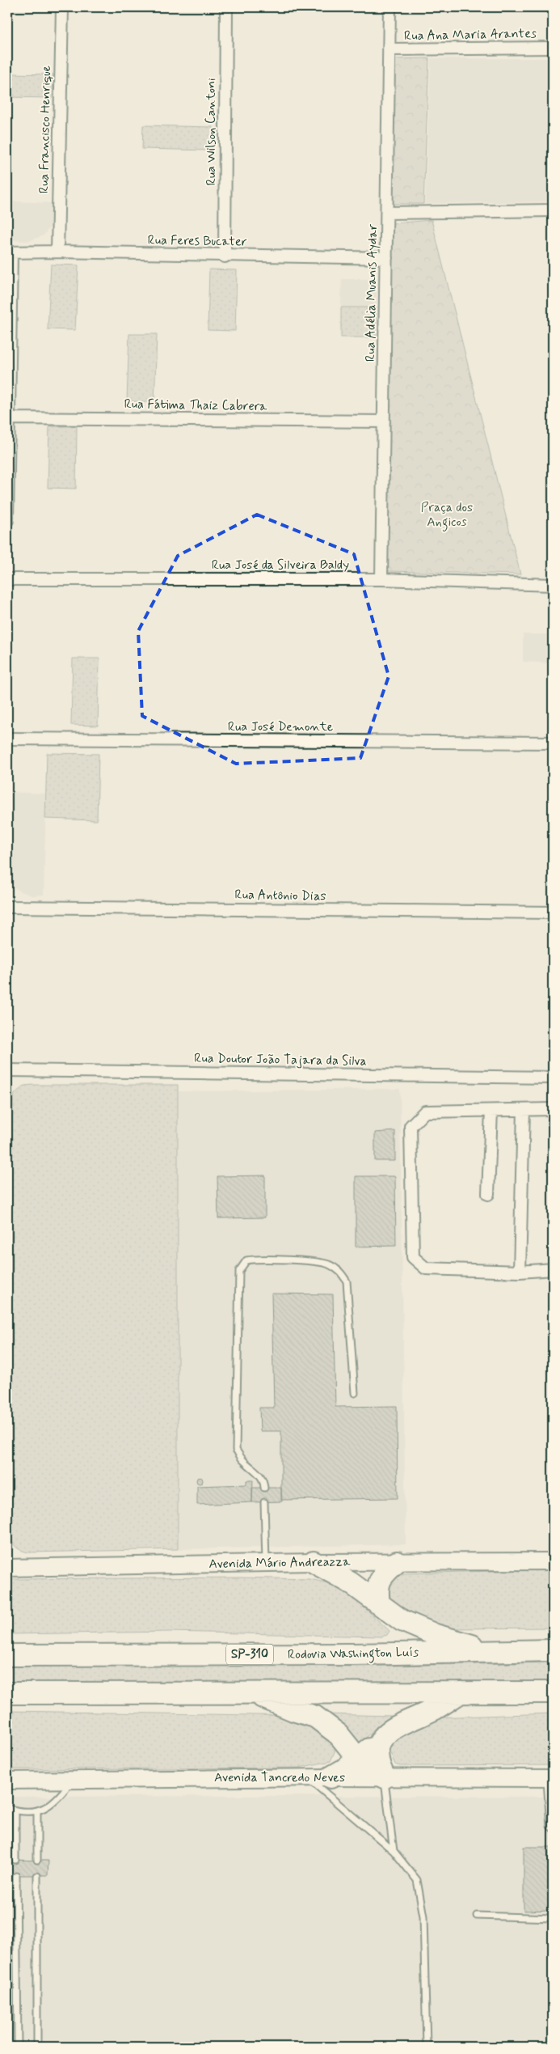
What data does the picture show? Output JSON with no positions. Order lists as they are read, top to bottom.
{
  "streets": {
    "highway": ["Rodovia Washington Luís", "SP-310"],
    "main road": ["Avenida Mário Andreazza", "Avenida Tancredo Neves"],
    "street": [
      "Rua Ana Maria Arantes",
      "Rua Francisco Henrique",
      "Rua Wilson Cantoni",
      "Rua Feres Bucater",
      "Rua Adélia Muanis Aydar",
      "Rua Fátima Thaiz Cabrera",
      "Rua José da Silveira Baldy",
      "Rua José Demonte",
      "Rua Antônio Dias",
      "Rua Doutor João Tajara da Silva"
    ]
  },
  "crossings": [
    ["Rua Ana Maria Arantes", "Rua Adélia Muanis Aydar"],
    ["Rua Francisco Henrique", "Rua Feres Bucater"],
    ["Rua Wilson Cantoni", "Rua Feres Bucater"],
    ["Rua Feres Bucater", "Rua Adélia Muanis Aydar"],
    ["Rua Adélia Muanis Aydar", "Rua Fátima Thaiz Cabrera"],
    ["Rua Adélia Muanis Aydar", "Rua José da Silveira Baldy"]
  ],
  "parks": ["Praça dos Angicos"]
}
